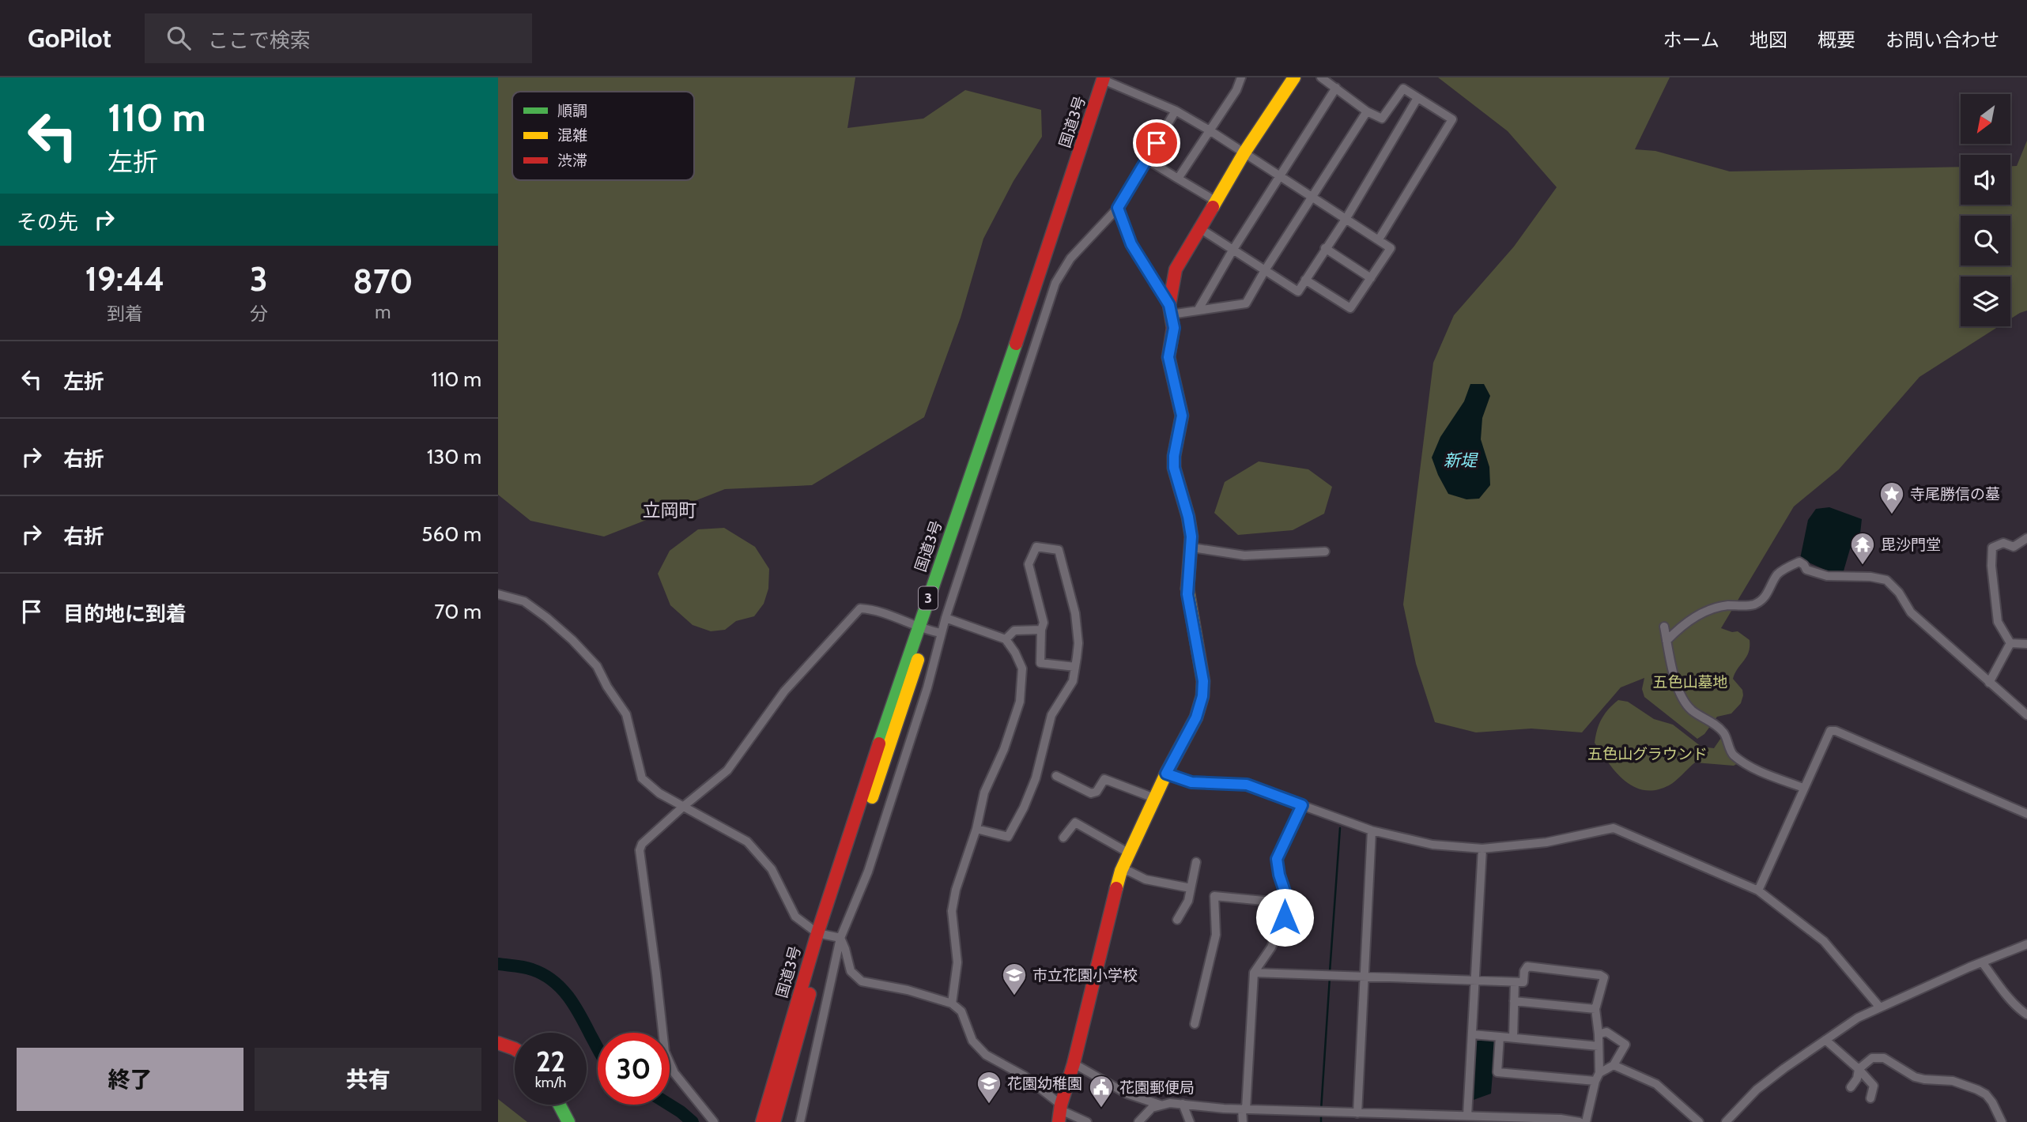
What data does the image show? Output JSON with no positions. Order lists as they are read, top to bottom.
{
  "streets": {
    "main road": ["国道3号", "3"]
  },
  "districts": ["立岡町"],
  "water": ["新堤"],
  "parks": ["五色山墓地", "五色山グラウンド"],
  "places": {
    "place": ["寺尾勝信の墓"],
    "temple": ["毘沙門堂"],
    "school or university": ["市立花園小学校", "花園幼稚園"],
    "public building": ["花園郵便局"]
  },
  "legend": ["順調", "混雑", "渋滞"],
  "north": "bottom left",
  "page": {
    "header": "GoPilot",
    "search": "ここで検索",
    "nav": [
      "ホーム",
      "地図",
      "概要",
      "お問い合わせ"
    ],
    "turn": ["110 m", "左折"],
    "then": "その先",
    "eta": [
      "19:44",
      "到着",
      "3",
      "分",
      "870",
      "m"
    ],
    "list": [
      {
        "name": "左折",
        "value": "110 m"
      },
      {
        "name": "右折",
        "value": "130 m"
      },
      {
        "name": "右折",
        "value": "560 m"
      },
      {
        "name": "目的地に到着",
        "value": "70 m"
      }
    ],
    "speed": "22 km/h",
    "limit": "30",
    "buttons": ["終了", "共有"]
  }
}
